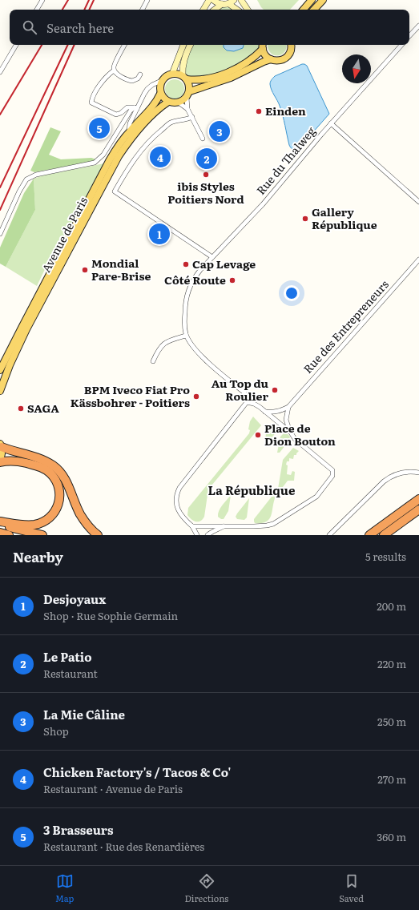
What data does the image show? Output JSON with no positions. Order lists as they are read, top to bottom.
{
  "streets": {
    "main road": ["Avenue de Paris"],
    "street": ["Rue du Thalweg", "Rue des Entrepreneurs"]
  },
  "districts": ["La République"],
  "places": [
    "Einden",
    "ibis Styles Poitiers Nord",
    "Gallery République",
    "Cap Levage",
    "Mondial Pare-Brise",
    "Côté Route",
    "Au Top du Roulier",
    "BPM Iveco Fiat Pro Kässbohrer - Poitiers",
    "SAGA",
    "Place de Dion Bouton"
  ],
  "north": "bottom",
  "page": {
    "search": "Search here",
    "pins": [
      "5",
      "3",
      "4",
      "2",
      "1"
    ],
    "heading": ["Nearby", "5 results"],
    "list": [
      {
        "mark": "1",
        "name": "Desjoyaux",
        "note": "Shop · Rue Sophie Germain",
        "value": "200 m"
      },
      {
        "mark": "2",
        "name": "Le Patio",
        "note": "Restaurant",
        "value": "220 m"
      },
      {
        "mark": "3",
        "name": "La Mie Câline",
        "note": "Shop",
        "value": "250 m"
      },
      {
        "mark": "4",
        "name": "Chicken Factory's / Tacos & Co'",
        "note": "Restaurant · Avenue de Paris",
        "value": "270 m"
      },
      {
        "mark": "5",
        "name": "3 Brasseurs",
        "note": "Restaurant · Rue des Renardières",
        "value": "360 m"
      }
    ],
    "nav": ["Map", "Directions", "Saved"]
  }
}
